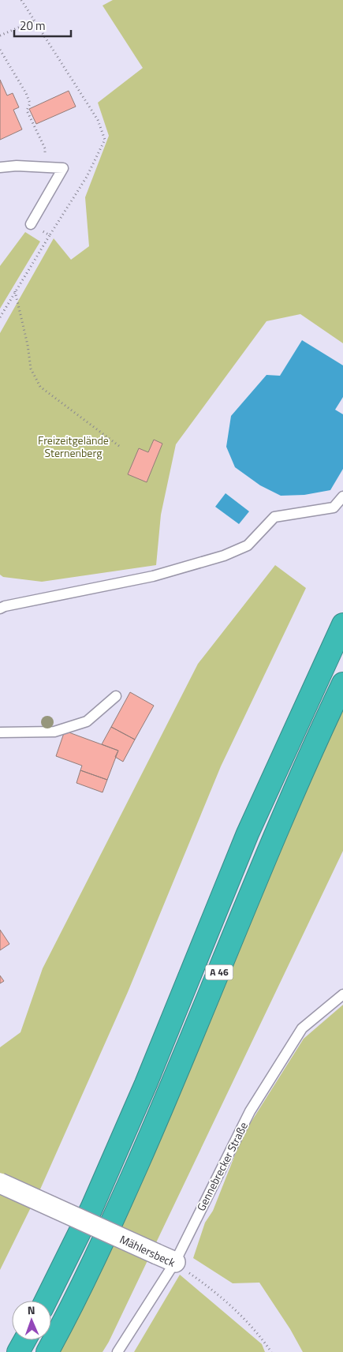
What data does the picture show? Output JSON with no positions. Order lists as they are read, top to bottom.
{
  "streets": {
    "highway": ["A 46"],
    "street": ["Mählersbeck"],
    "lane": ["Gennebrecker Straße"]
  },
  "crossings": [
    ["Gennebrecker Straße", "Mählersbeck"]
  ],
  "parks": ["Freizeitgelände Sternenberg"],
  "scale_bar": "20 m",
  "north": "top"
}
